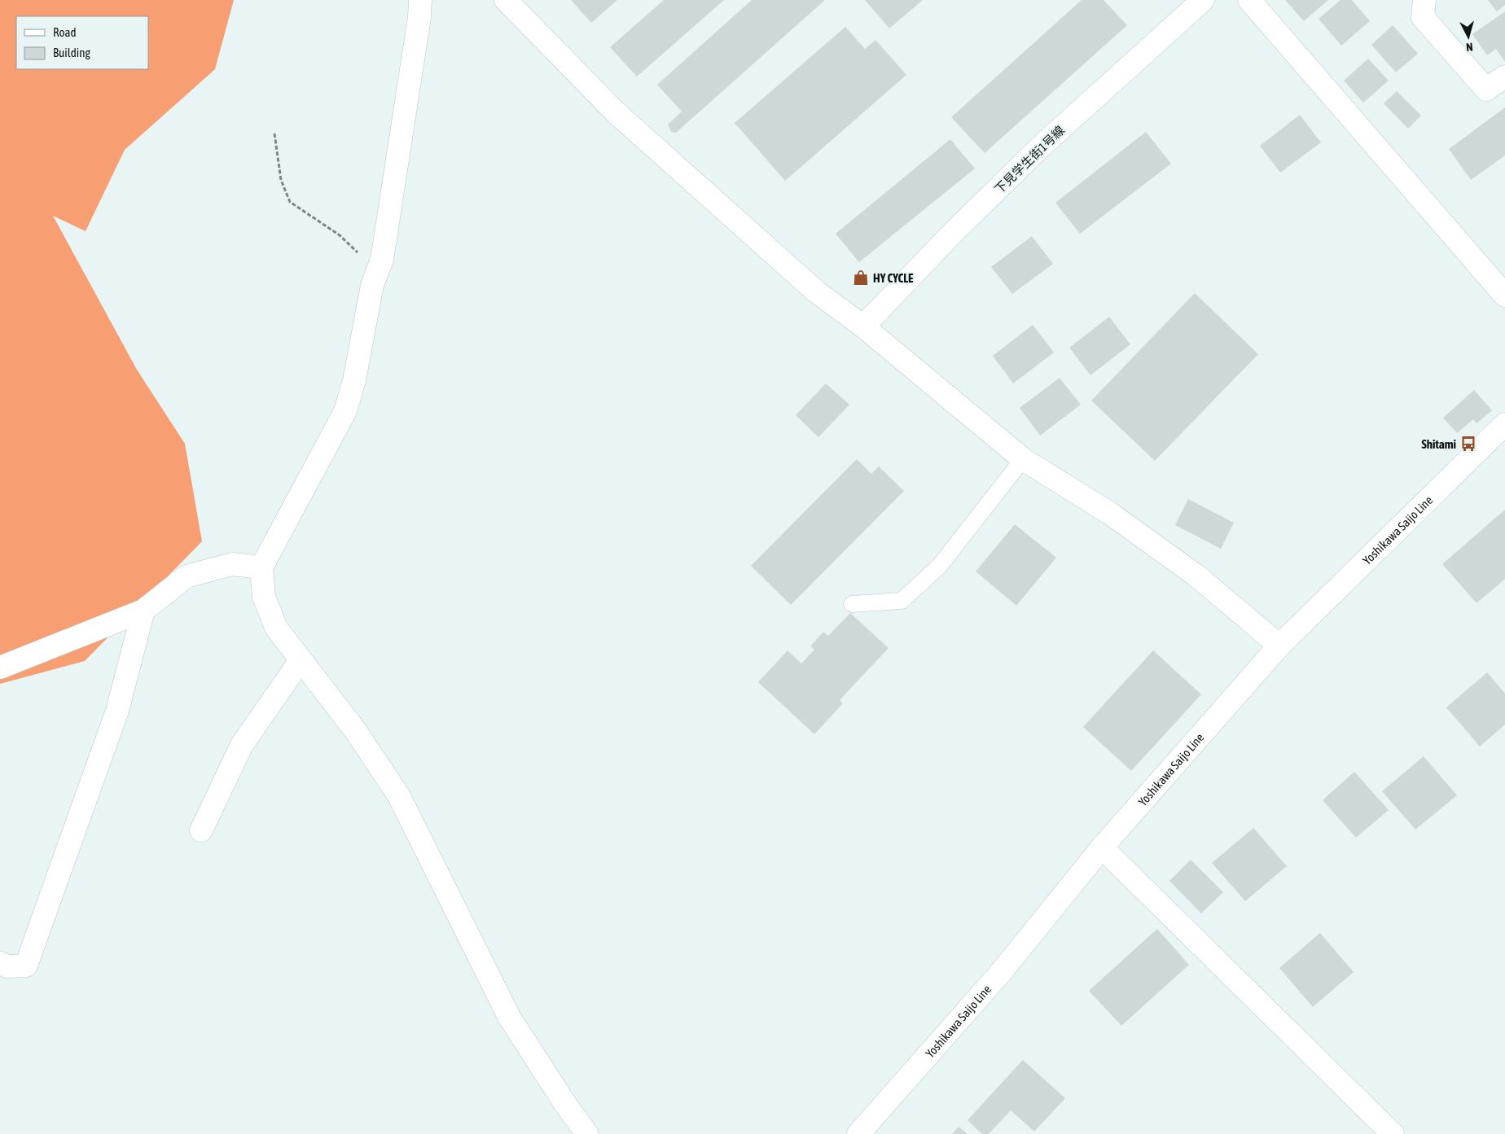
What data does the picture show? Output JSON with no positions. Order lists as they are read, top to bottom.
{
  "streets": {
    "street": ["下見学生街1号線", "Yoshikawa Saijo Line"]
  },
  "places": {
    "shop": ["HY CYCLE"],
    "bus stop": ["Shitami"]
  },
  "legend": ["Road", "Building"],
  "north": "bottom"
}
